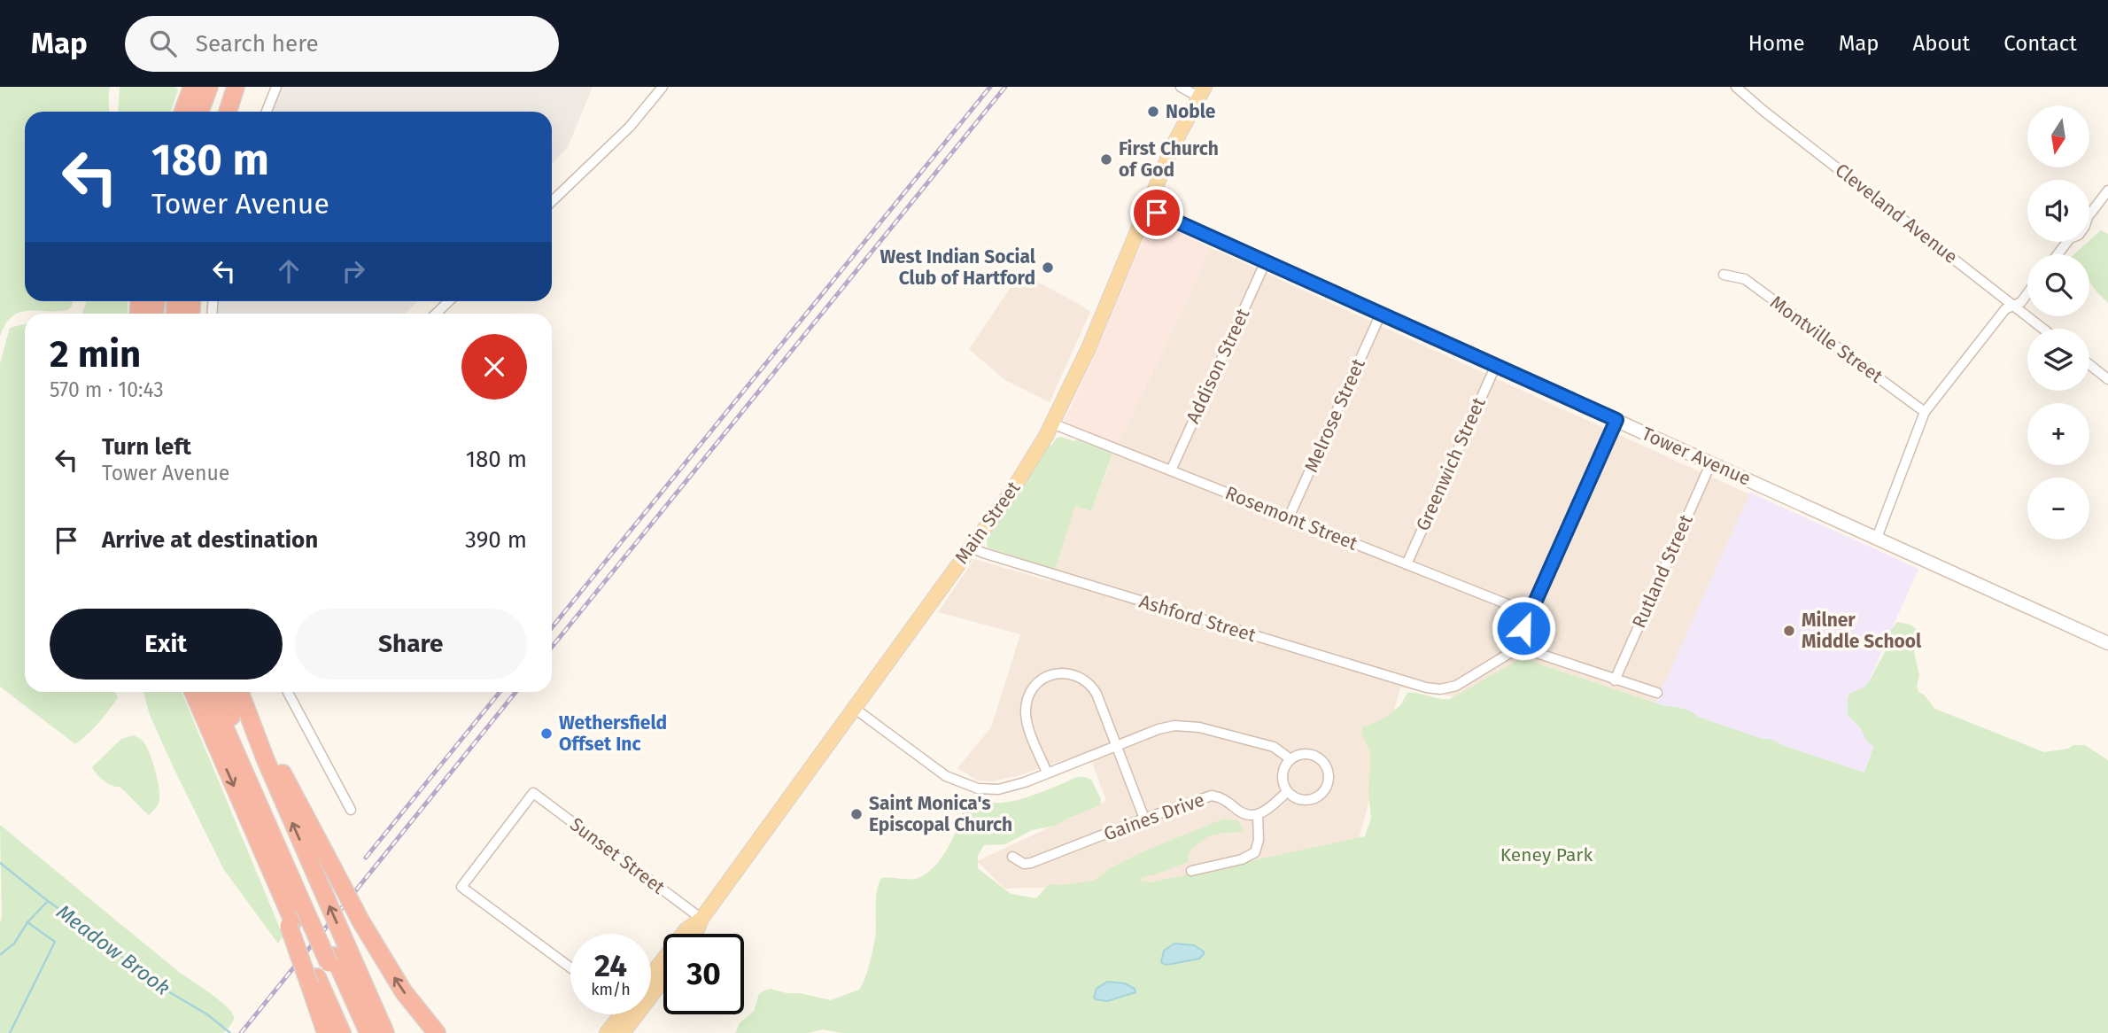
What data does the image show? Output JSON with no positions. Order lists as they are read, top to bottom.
{
  "streets": {
    "main road": ["Tower Avenue", "Main Street"],
    "street": [
      "Cleveland Avenue",
      "Montville Street",
      "Addison Street",
      "Melrose Street",
      "Greenwich Street",
      "Rosemont Street",
      "Rutland Street",
      "Ashford Street",
      "Gaines Drive",
      "Sunset Street"
    ]
  },
  "crossings": [
    ["Addison Street", "Tower Avenue"],
    ["Addison Street", "Rosemont Street"],
    ["Melrose Street", "Tower Avenue"],
    ["Melrose Street", "Rosemont Street"],
    ["Tower Avenue", "Greenwich Street"],
    ["Tower Avenue", "Main Street"],
    ["Tower Avenue", "Rutland Street"],
    ["Greenwich Street", "Rosemont Street"],
    ["Rosemont Street", "Main Street"],
    ["Main Street", "Ashford Street"],
    ["Main Street", "Sunset Street"]
  ],
  "water": ["Meadow Brook"],
  "parks": ["Keney Park"],
  "places": [
    "Noble",
    "First Church of God",
    "West Indian Social Club of Hartford",
    "Milner Middle School",
    "Wethersfield Offset Inc",
    "Saint Monica's Episcopal Church"
  ],
  "north": "bottom",
  "page": {
    "header": "Map",
    "search": "Search here",
    "nav": [
      "Home",
      "Map",
      "About",
      "Contact"
    ],
    "map_buttons": ["+", "−"],
    "turn": ["180 m", "Tower Avenue"],
    "heading": ["2 min", "570 m · 10:43"],
    "list": [
      {
        "name": "Turn left",
        "note": "Tower Avenue",
        "value": "180 m"
      },
      {
        "name": "Arrive at destination",
        "value": "390 m"
      }
    ],
    "buttons": ["Exit", "Share"],
    "speed": "24 km/h",
    "limit": "30"
  }
}
